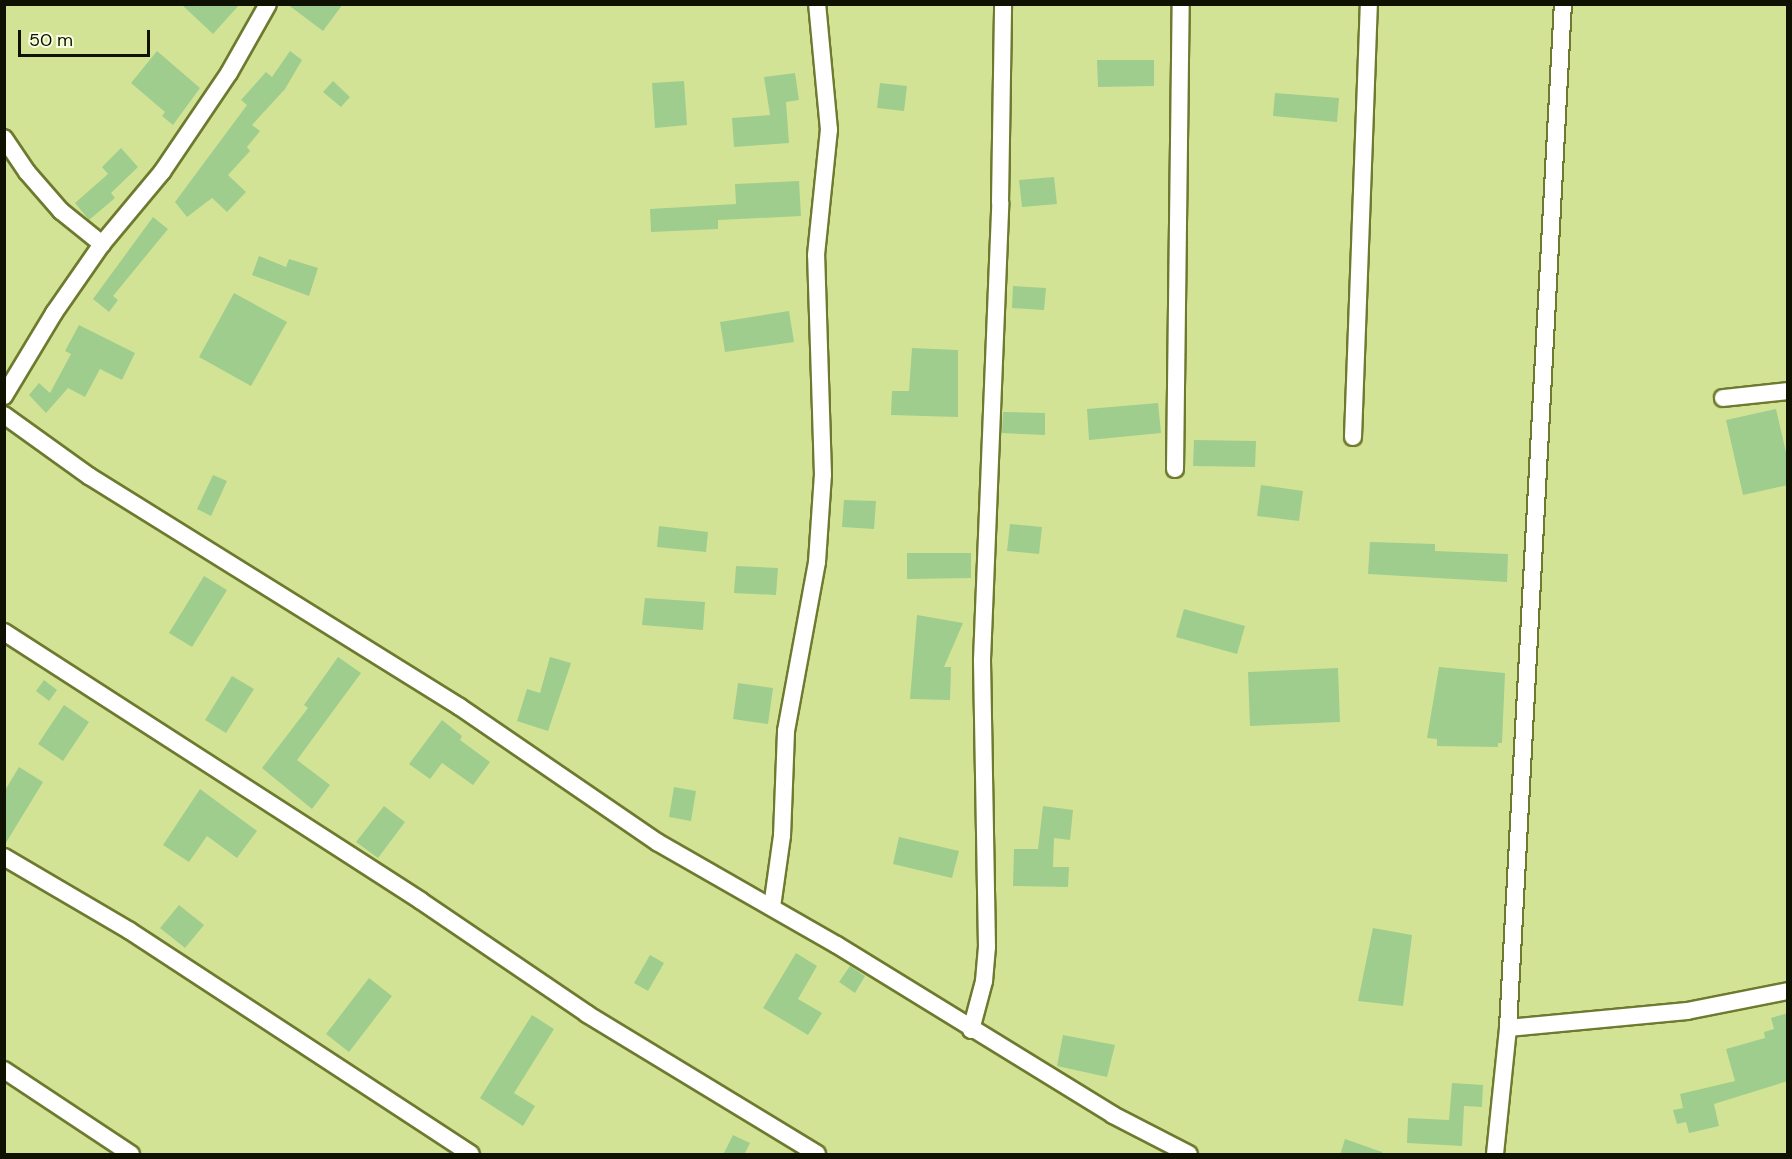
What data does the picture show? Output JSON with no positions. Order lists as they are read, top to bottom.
{
  "scale_bar": "50 m"
}
